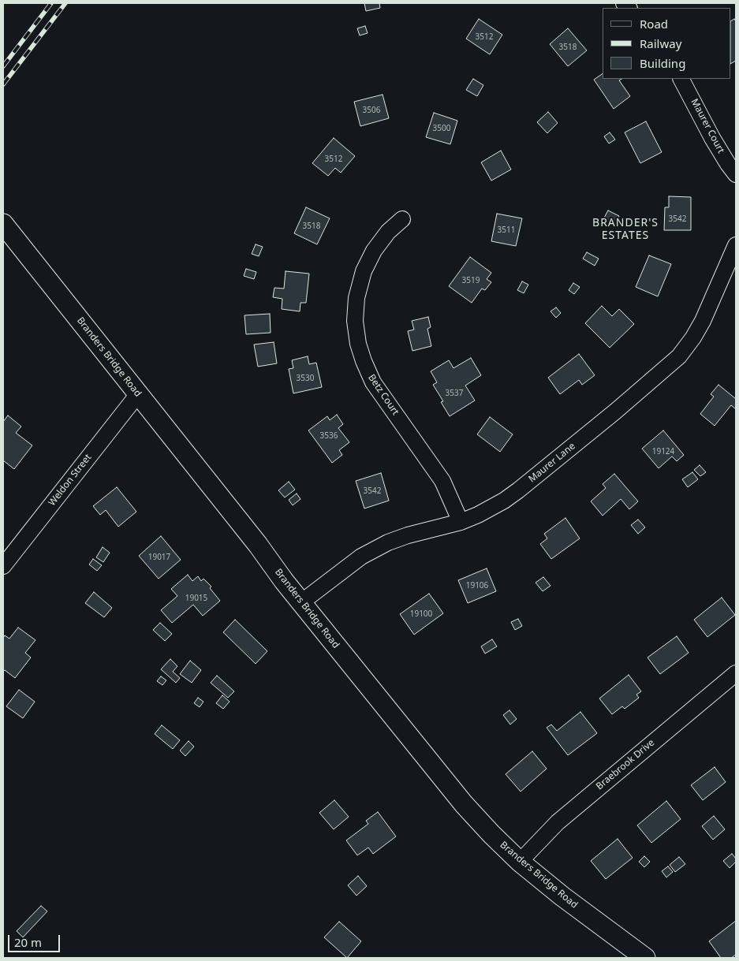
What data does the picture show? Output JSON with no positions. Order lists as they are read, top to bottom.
{
  "streets": {
    "street": [
      "Maurer Court",
      "Branders Bridge Road",
      "Betz Court",
      "Maurer Lane",
      "Weldon Street",
      "Braebrook Drive"
    ]
  },
  "crossings": [
    ["Branders Bridge Road", "Maurer Lane"],
    ["Branders Bridge Road", "Weldon Street"],
    ["Branders Bridge Road", "Braebrook Drive"],
    ["Betz Court", "Maurer Lane"]
  ],
  "districts": ["BRANDER'S ESTATES"],
  "house_numbers": [
    "3512",
    "3518",
    "3506",
    "3500",
    "3512",
    "3542",
    "3518",
    "3511",
    "3519",
    "3530",
    "3537",
    "3536",
    "19124",
    "3542",
    "19017",
    "19106",
    "19015",
    "19100"
  ],
  "legend": ["Road", "Railway", "Building"],
  "scale_bar": "20 m"
}
